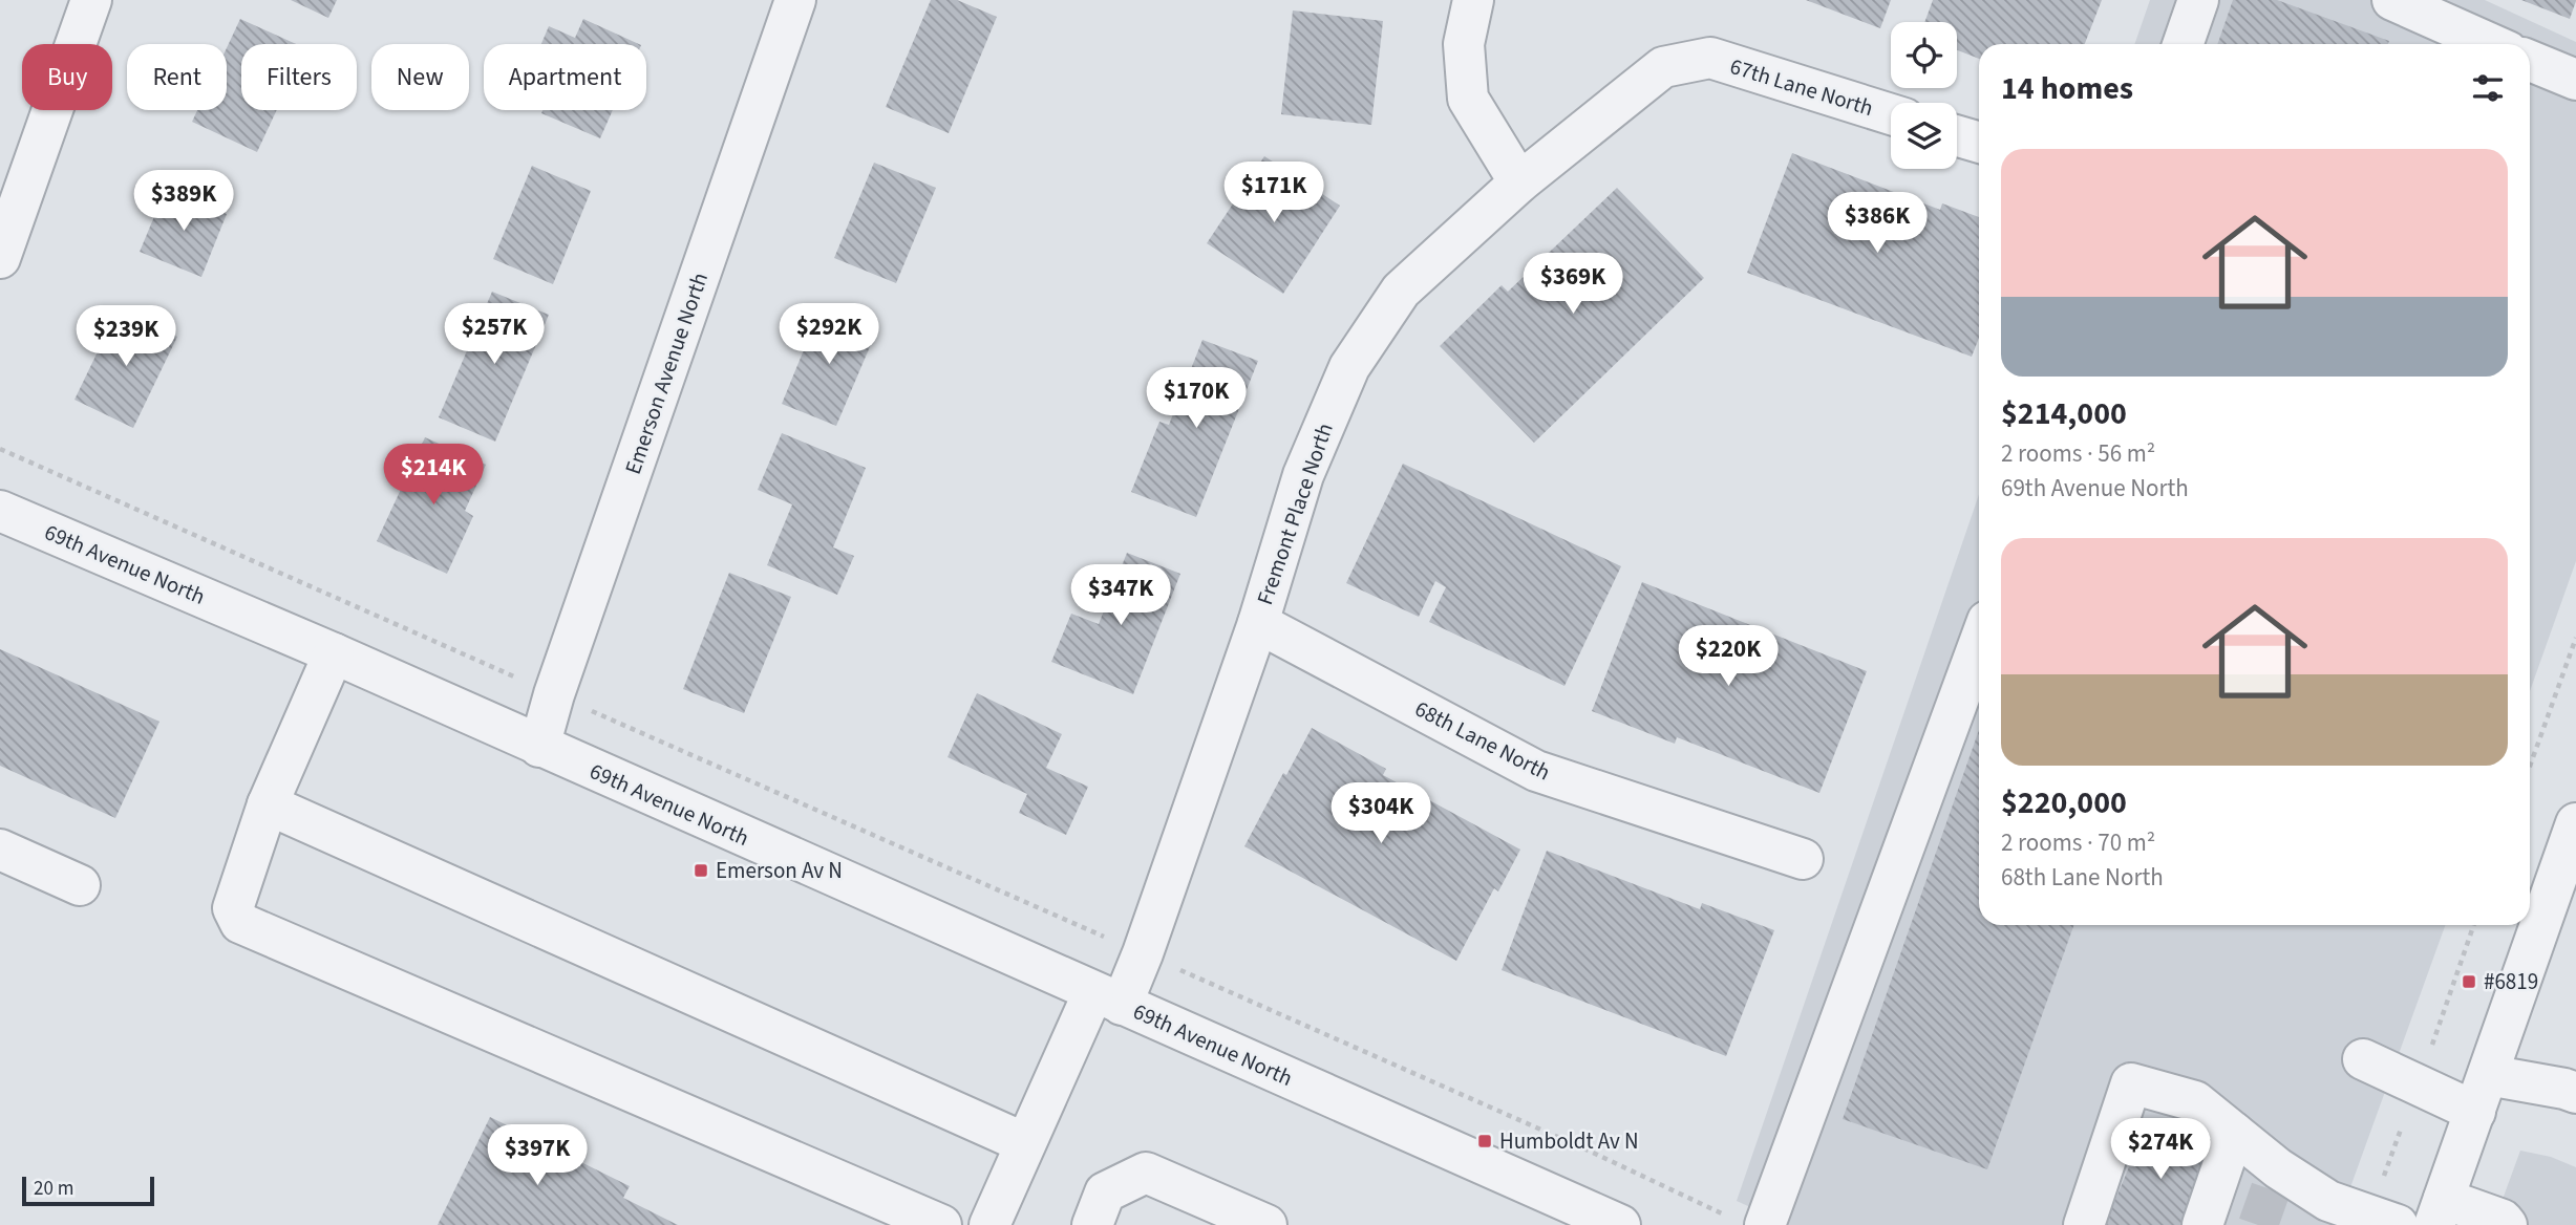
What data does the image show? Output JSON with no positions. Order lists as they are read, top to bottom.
{
  "streets": {
    "street": [
      "67th Lane North",
      "Emerson Avenue North",
      "Fremont Place North",
      "69th Avenue North",
      "68th Lane North"
    ]
  },
  "crossings": [
    ["67th Lane North", "Fremont Place North"],
    ["Emerson Avenue North", "69th Avenue North"],
    ["Fremont Place North", "69th Avenue North"],
    ["Fremont Place North", "68th Lane North"]
  ],
  "places": {
    "transit": ["Emerson Av N", "#6819", "Humboldt Av N"]
  },
  "scale_bar": "20 m",
  "page": {
    "chip": [
      "Buy",
      "Rent",
      "Filters",
      "New",
      "Apartment"
    ],
    "heading": "14 homes",
    "list": [
      {
        "name": "$214,000",
        "note": "2 rooms · 56 m² · 69th Avenue North"
      },
      {
        "name": "$220,000",
        "note": "2 rooms · 70 m² · 68th Lane North"
      }
    ],
    "price": [
      "$171K",
      "$389K",
      "$386K",
      "$369K",
      "$257K",
      "$292K",
      "$239K",
      "$170K",
      "$214K",
      "$347K",
      "$220K",
      "$304K",
      "$274K",
      "$397K"
    ],
    "scale": "20 m"
  }
}
